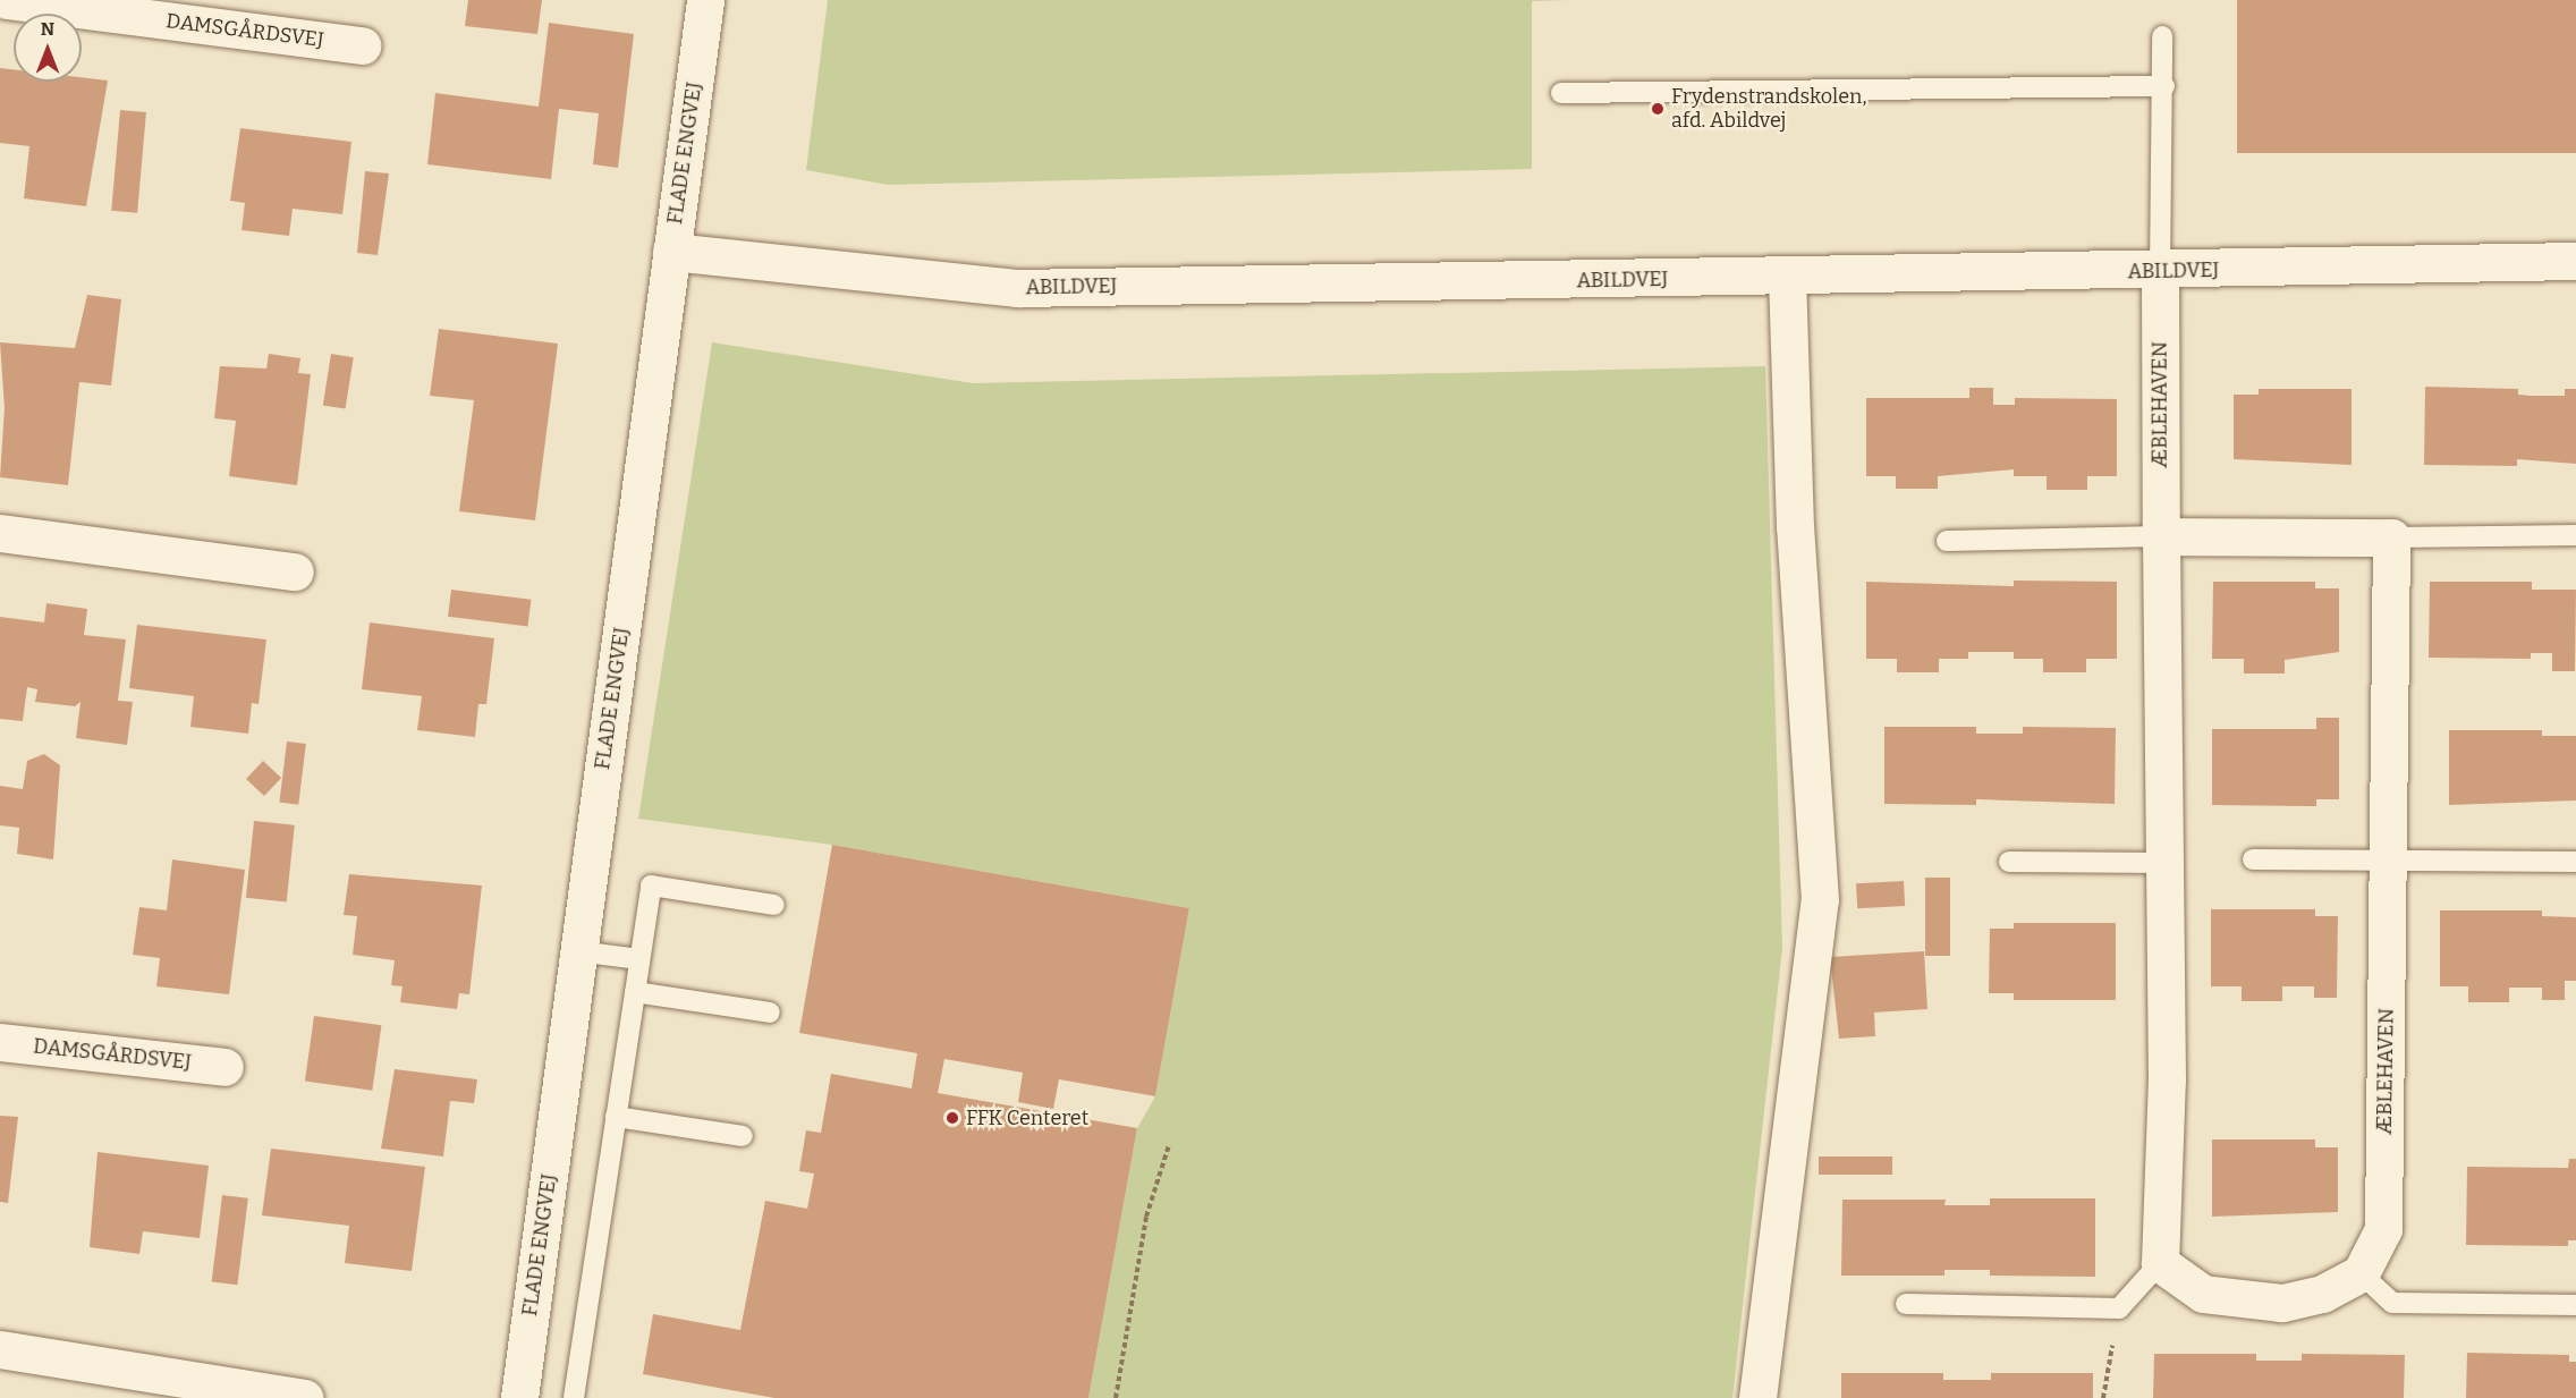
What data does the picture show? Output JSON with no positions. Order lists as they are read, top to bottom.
{
  "streets": {
    "street": [
      "DAMSGÅRDSVEJ",
      "FLADE ENGVEJ",
      "ABILDVEJ",
      "ÆBLEHAVEN"
    ]
  },
  "crossings": [
    ["FLADE ENGVEJ", "ABILDVEJ"],
    ["ABILDVEJ", "ÆBLEHAVEN"]
  ],
  "places": ["Frydenstrandskolen, afd. Abildvej", "FFK Centeret"],
  "north": "top"
}
